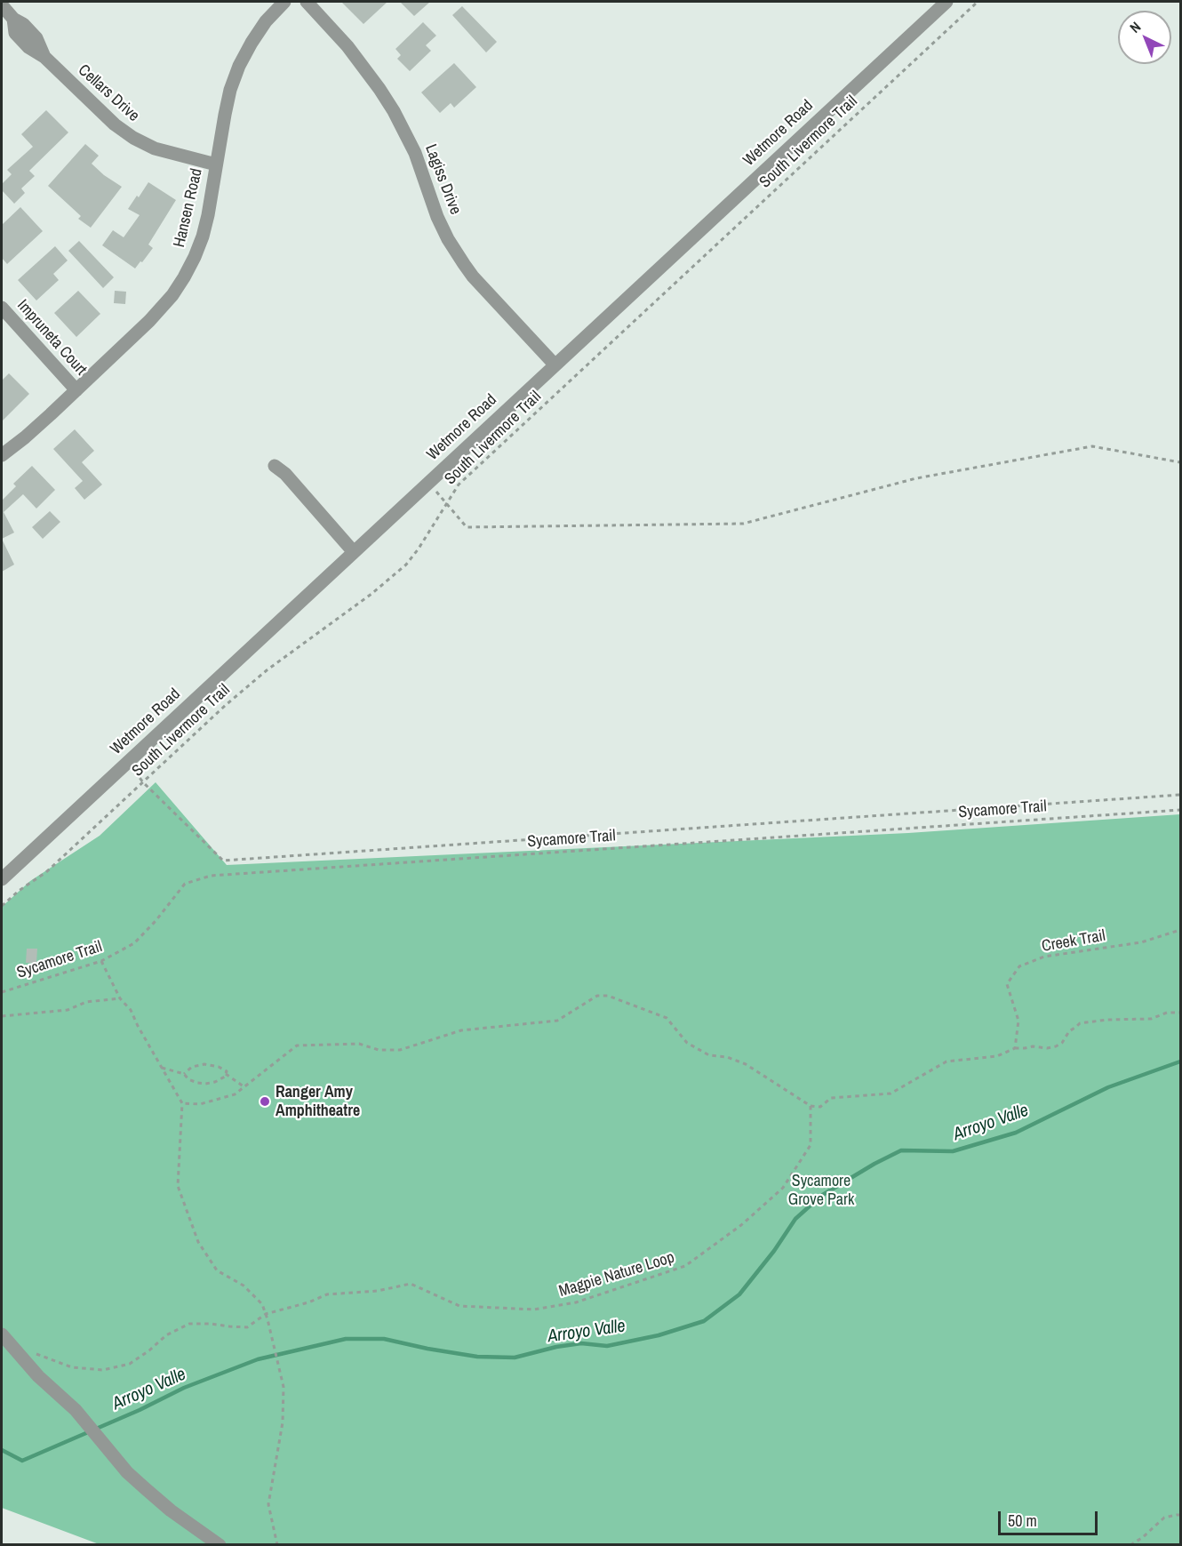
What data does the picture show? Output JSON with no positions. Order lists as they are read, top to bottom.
{
  "streets": {
    "street": [
      "Cellars Drive",
      "Wetmore Road",
      "Lagiss Drive",
      "Hansen Road",
      "Impruneta Court"
    ],
    "path": [
      "South Livermore Trail",
      "Sycamore Trail",
      "Creek Trail",
      "Magpie Nature Loop"
    ]
  },
  "crossings": [
    ["Cellars Drive", "Hansen Road"],
    ["Wetmore Road", "Lagiss Drive"],
    ["Hansen Road", "Impruneta Court"]
  ],
  "water": ["Arroyo Valle"],
  "parks": ["Sycamore Grove Park"],
  "places": ["Ranger Amy Amphitheatre"],
  "scale_bar": "50 m",
  "north": "top left"
}
